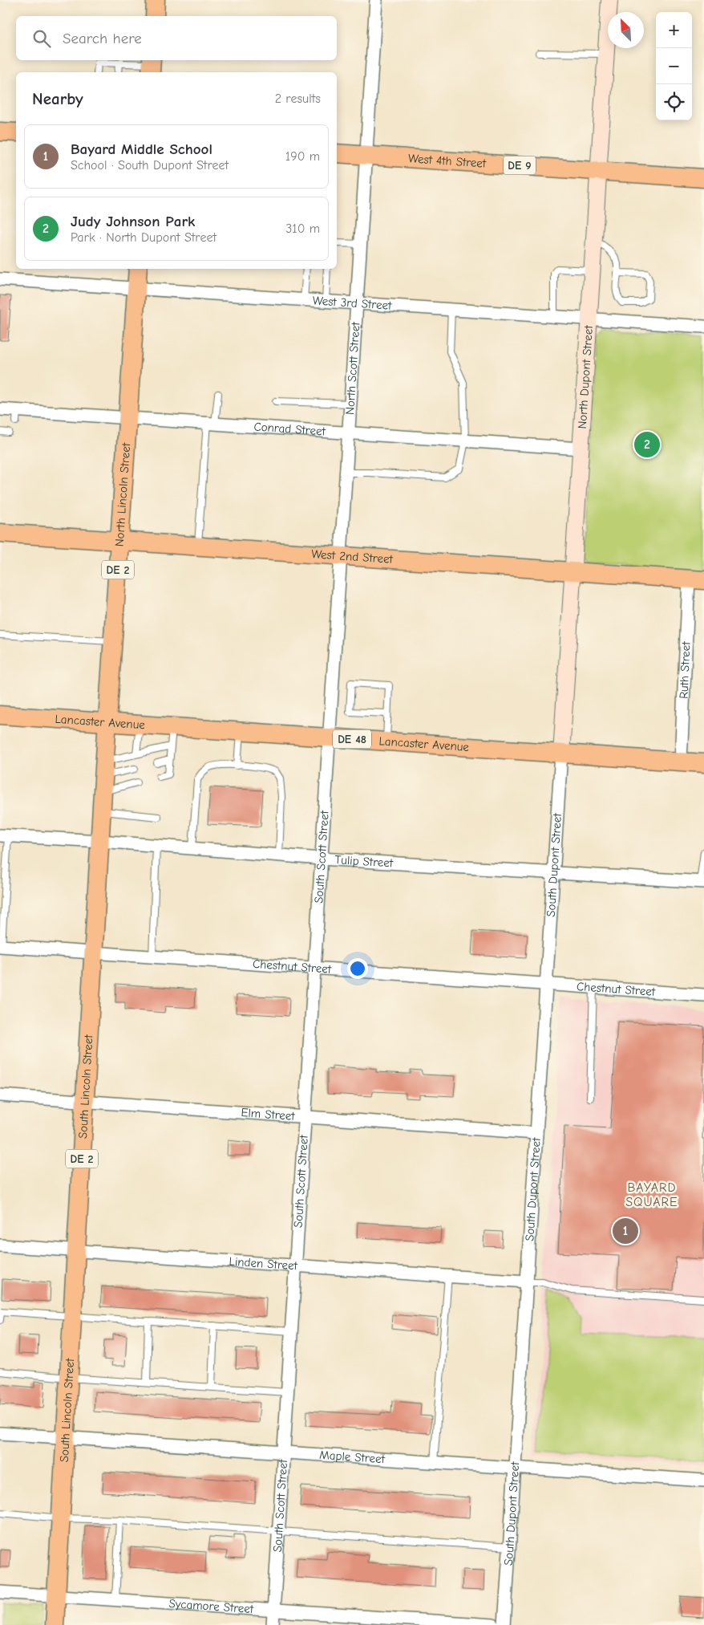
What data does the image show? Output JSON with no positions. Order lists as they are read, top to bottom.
{
  "streets": {
    "main road": [
      "West 4th Street",
      "DE 9",
      "North Lincoln Street",
      "West 2nd Street",
      "DE 2",
      "Lancaster Avenue",
      "DE 48",
      "South Lincoln Street"
    ],
    "street": [
      "West 3rd Street",
      "North Scott Street",
      "North Dupont Street",
      "Conrad Street",
      "Ruth Street",
      "South Scott Street",
      "Tulip Street",
      "South Dupont Street",
      "Chestnut Street",
      "Elm Street",
      "Linden Street",
      "Maple Street",
      "Sycamore Street"
    ]
  },
  "crossings": [
    ["West 4th Street", "North Scott Street"],
    ["West 4th Street", "North Dupont Street"],
    ["West 3rd Street", "North Scott Street"],
    ["West 3rd Street", "North Dupont Street"],
    ["West 3rd Street", "North Lincoln Street"],
    ["North Scott Street", "Conrad Street"],
    ["North Scott Street", "West 2nd Street"],
    ["North Scott Street", "Lancaster Avenue"],
    ["North Scott Street", "South Scott Street"],
    ["North Dupont Street", "Conrad Street"],
    ["North Dupont Street", "West 2nd Street"],
    ["North Dupont Street", "Lancaster Avenue"],
    ["North Dupont Street", "South Dupont Street"],
    ["Conrad Street", "North Lincoln Street"],
    ["North Lincoln Street", "West 2nd Street"],
    ["North Lincoln Street", "Lancaster Avenue"],
    ["North Lincoln Street", "South Lincoln Street"],
    ["West 2nd Street", "Ruth Street"],
    ["DE 2", "South Lincoln Street"],
    ["DE 2", "Sycamore Street"],
    ["Ruth Street", "Lancaster Avenue"],
    ["Lancaster Avenue", "South Scott Street"],
    ["Lancaster Avenue", "South Dupont Street"],
    ["Lancaster Avenue", "South Lincoln Street"],
    ["South Scott Street", "Tulip Street"],
    ["South Scott Street", "Chestnut Street"],
    ["South Scott Street", "Elm Street"],
    ["South Scott Street", "Linden Street"],
    ["South Scott Street", "Maple Street"],
    ["South Scott Street", "Sycamore Street"],
    ["Tulip Street", "South Dupont Street"],
    ["Tulip Street", "South Lincoln Street"],
    ["South Dupont Street", "Chestnut Street"],
    ["South Dupont Street", "Elm Street"],
    ["South Dupont Street", "Linden Street"],
    ["South Dupont Street", "Maple Street"],
    ["Chestnut Street", "South Lincoln Street"],
    ["South Lincoln Street", "Elm Street"],
    ["South Lincoln Street", "Linden Street"],
    ["South Lincoln Street", "Maple Street"],
    ["South Lincoln Street", "Sycamore Street"]
  ],
  "districts": ["BAYARD SQUARE"],
  "north": "top left",
  "page": {
    "map_buttons": ["+", "−"],
    "search": "Search here",
    "heading": ["Nearby", "2 results"],
    "list": [
      {
        "mark": "1",
        "name": "Bayard Middle School",
        "note": "School · South Dupont Street",
        "value": "190 m"
      },
      {
        "mark": "2",
        "name": "Judy Johnson Park",
        "note": "Park · North Dupont Street",
        "value": "310 m"
      }
    ],
    "pins": ["2", "1"]
  }
}
